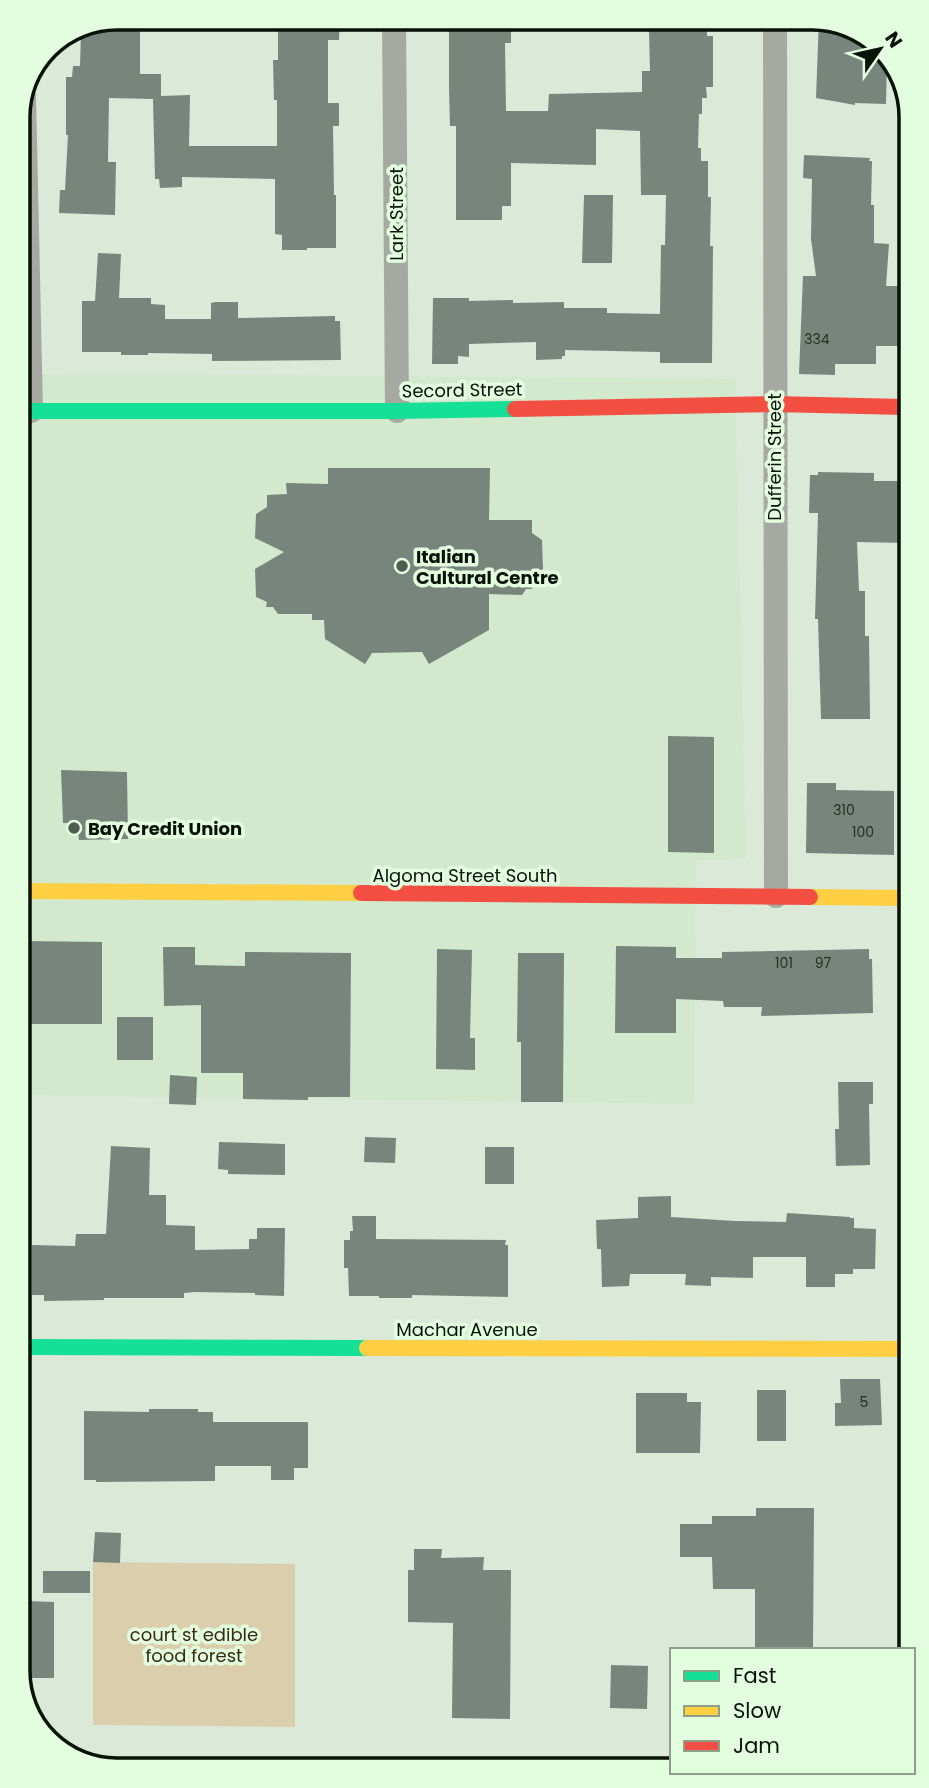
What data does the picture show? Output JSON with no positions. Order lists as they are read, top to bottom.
{
  "streets": {
    "street": [
      "Lark Street",
      "Secord Street",
      "Dufferin Street",
      "Algoma Street South",
      "Machar Avenue"
    ]
  },
  "crossings": [
    ["Lark Street", "Secord Street"],
    ["Secord Street", "Dufferin Street"],
    ["Dufferin Street", "Algoma Street South"]
  ],
  "parks": ["court st edible food forest"],
  "places": ["Italian Cultural Centre", "Bay Credit Union"],
  "house_numbers": [
    "334",
    "310",
    "100",
    "101",
    "97",
    "5"
  ],
  "legend": ["Fast", "Slow", "Jam"],
  "north": "top right"
}
